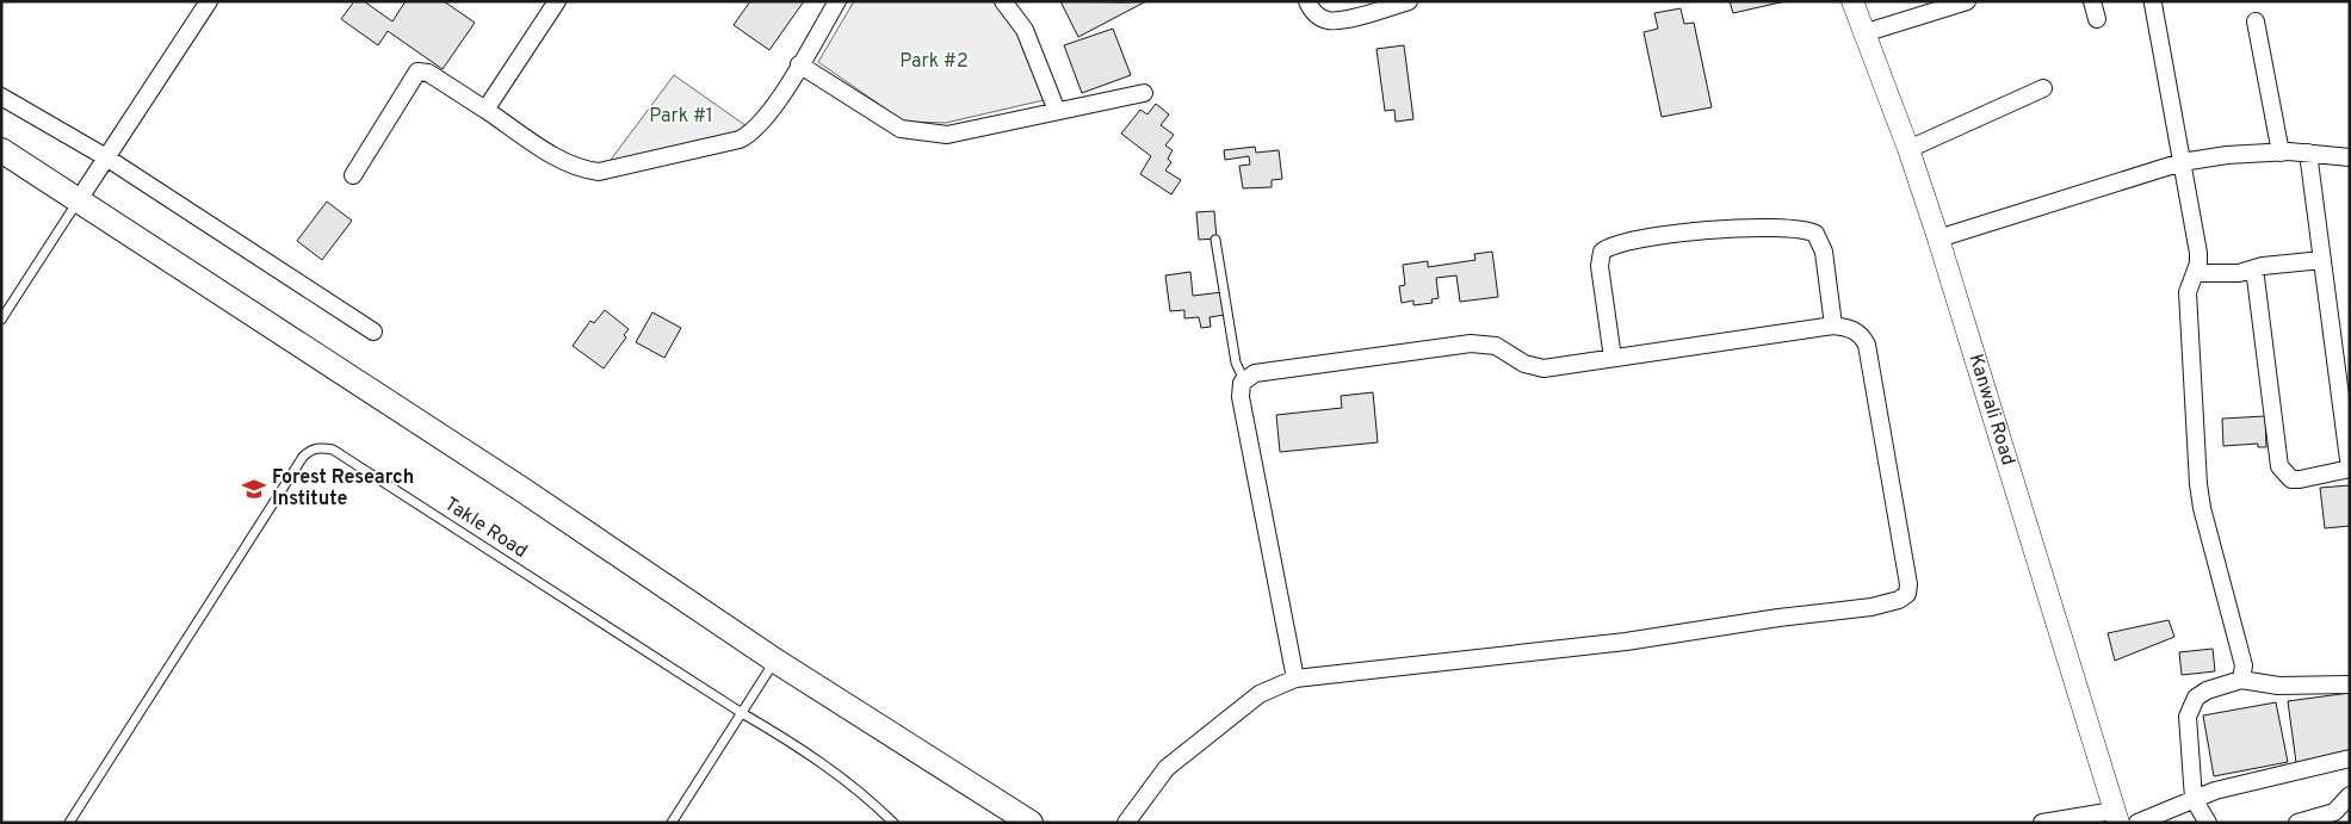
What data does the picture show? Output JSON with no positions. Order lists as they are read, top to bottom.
{
  "streets": {
    "street": ["Kanwali Road"],
    "lane": ["Takle Road"]
  },
  "parks": ["Park #2", "Park #1"],
  "places": {
    "school or university": ["Forest Research Institute"]
  }
}
